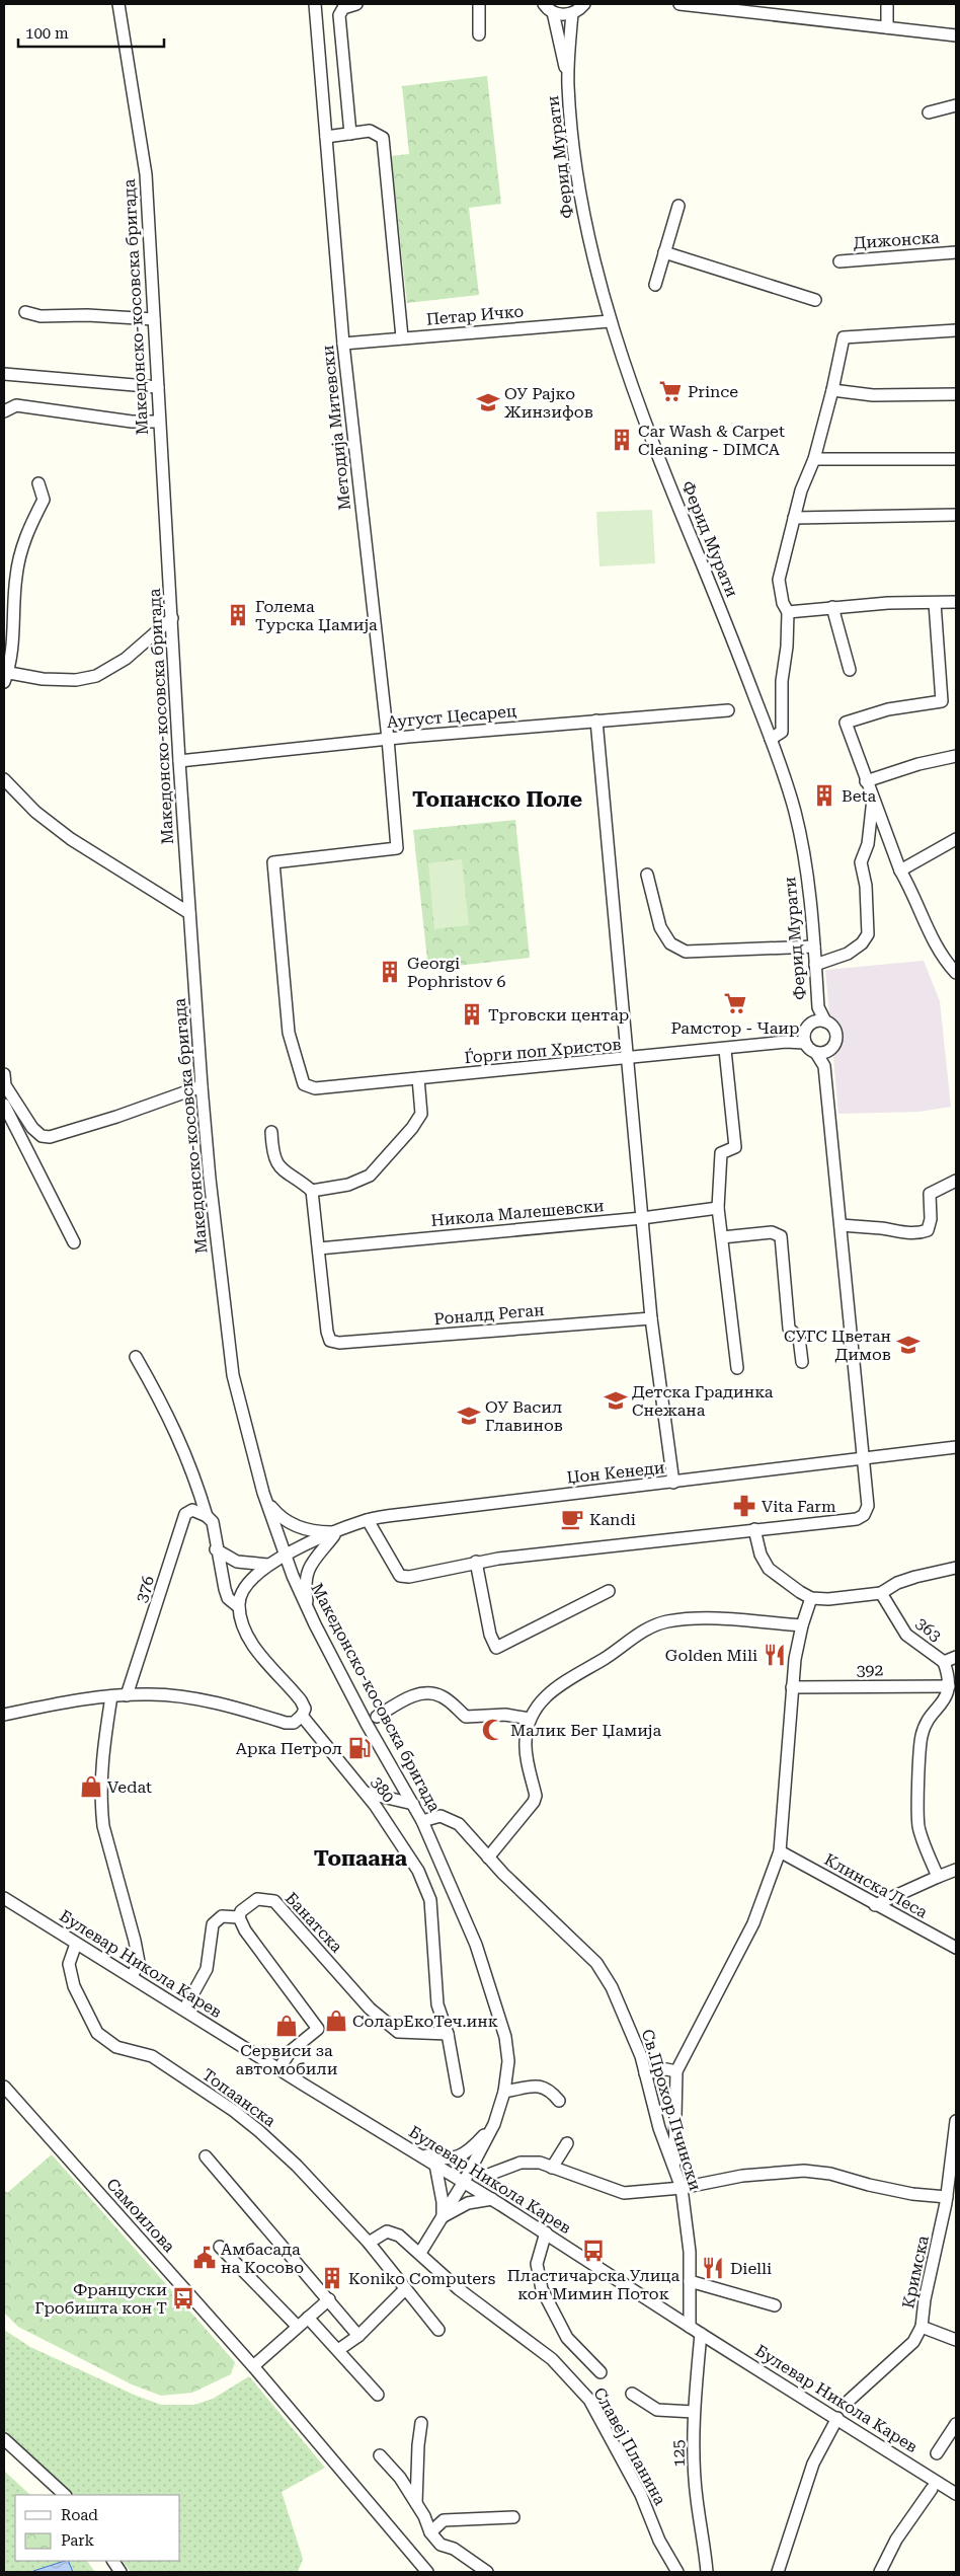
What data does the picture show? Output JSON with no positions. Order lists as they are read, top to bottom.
{
  "streets": {
    "street": [
      "Ферид Мурати",
      "Дижонска",
      "Македонско-косовска бригада",
      "Петар Ичко",
      "Методија Митевски",
      "Аугуст Цесарец",
      "Ѓорги поп Христов",
      "Никола Малешевски",
      "Роналд Реган",
      "Џон Кенеди",
      "376",
      "363",
      "392",
      "380",
      "Клинска Леса",
      "Банатска",
      "Булевар Никола Карев",
      "Топаанска",
      "Св.Прохор Пчински",
      "Самоилова",
      "Кримска",
      "Славеј Планина",
      "125"
    ]
  },
  "crossings": [
    ["Ферид Мурати", "Петар Ичко"],
    ["Ферид Мурати", "Ѓорги поп Христов"],
    ["Македонско-косовска бригада", "Аугуст Цесарец"],
    ["Македонско-косовска бригада", "Џон Кенеди"],
    ["Македонско-косовска бригада", "Булевар Никола Карев"],
    ["Македонско-косовска бригада", "Св.Прохор Пчински"],
    ["Петар Ичко", "Методија Митевски"],
    ["Методија Митевски", "Аугуст Цесарец"],
    ["Методија Митевски", "Ѓорги поп Христов"],
    ["Никола Малешевски", "Роналд Реган"],
    ["380", "Банатска"],
    ["Булевар Никола Карев", "Топаанска"],
    ["Булевар Никола Карев", "Св.Прохор Пчински"],
    ["Булевар Никола Карев", "125"],
    ["Топаанска", "Славеј Планина"]
  ],
  "districts": ["Топанско Поле", "Топаана"],
  "places": {
    "supermarket": ["Prince", "Рамстор - Чаир"],
    "school or university": [
      "ОУ Рајко Жинзифов",
      "СУГС Цветан Димов",
      "Детска Градинка Снежана",
      "ОУ Васил Главинов"
    ],
    "building": [
      "Car Wash & Carpet Cleaning - DIMCA",
      "Голема Турска Џамија",
      "Beta",
      "Georgi Pophristov 6",
      "Трговски центар",
      "Koniko Computers"
    ],
    "pharmacy": ["Vita Farm"],
    "cafe": ["Kandi"],
    "restaurant": ["Golden Mili", "Dielli"],
    "mosque": ["Малик Бег Џамија"],
    "fuel station": ["Арка Петрол"],
    "shop": ["Vedat", "СоларЕкоТеч.инк", "Сервиси за автомобили"],
    "bus stop": ["Пластичарска Улица кон Мимин Поток", "Француски Гробишта кон Т"],
    "public building": ["Амбасада на Косово"]
  },
  "legend": ["Road", "Park"],
  "scale_bar": "100 m"
}
